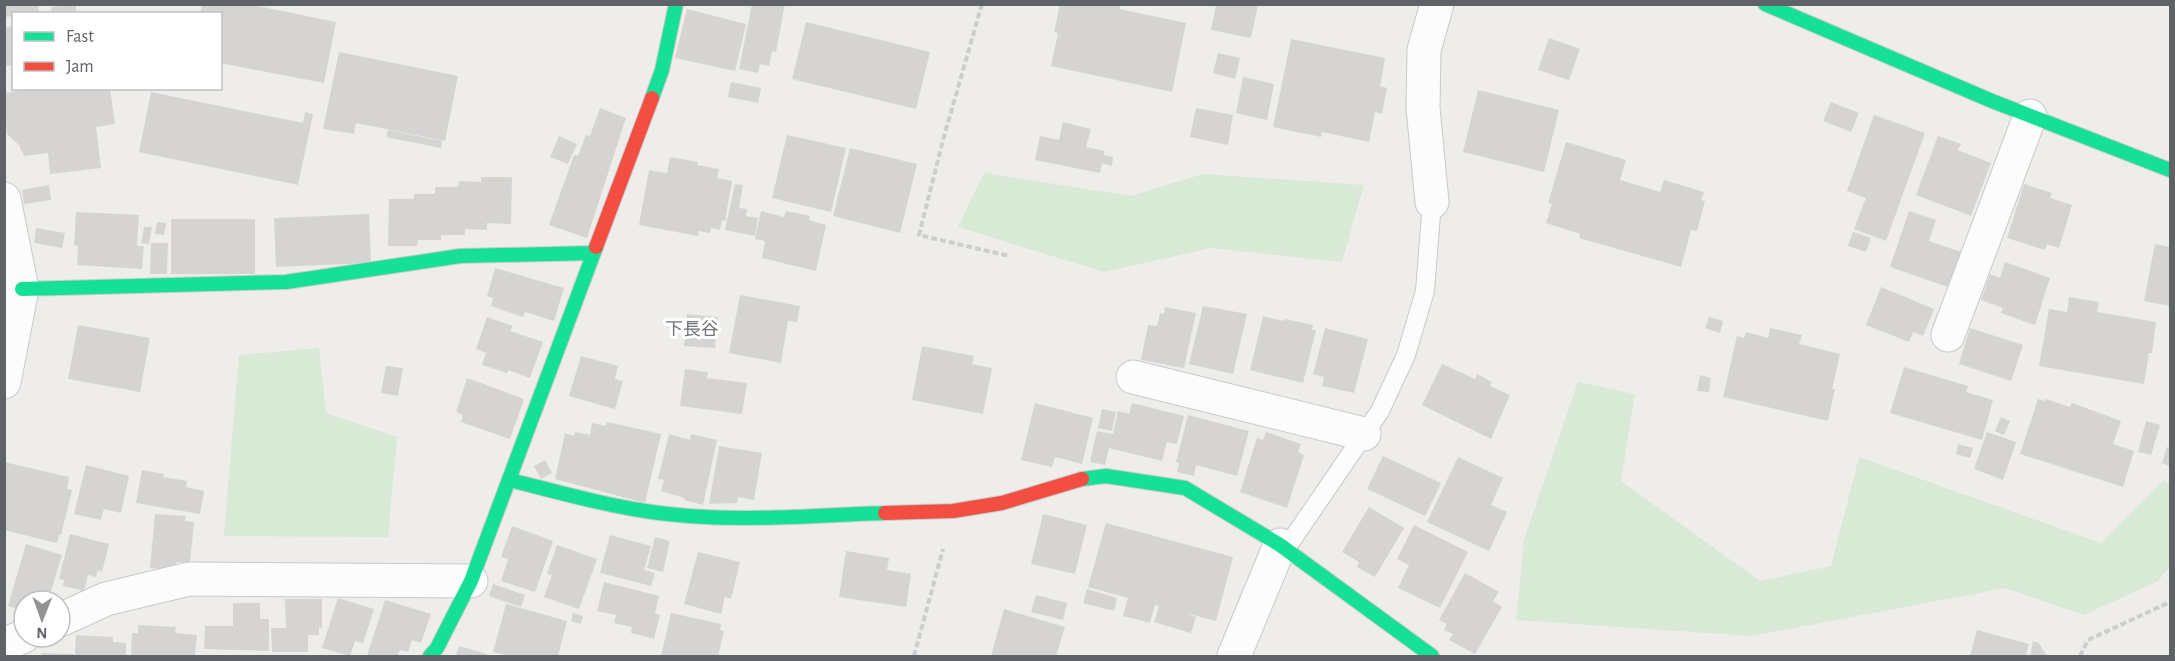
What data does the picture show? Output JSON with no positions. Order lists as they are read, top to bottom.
{
  "districts": ["下長谷"],
  "legend": ["Fast", "Jam"],
  "north": "bottom"
}
